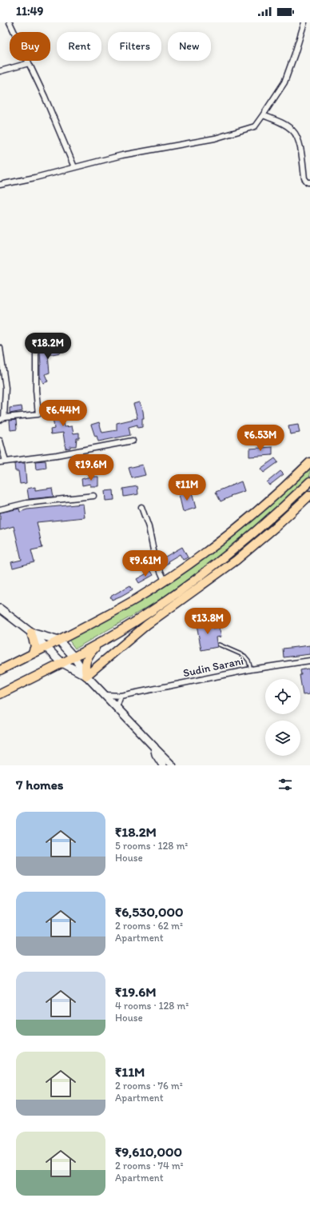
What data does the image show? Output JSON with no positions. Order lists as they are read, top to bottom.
{
  "streets": {
    "street": ["Sudin Sarani"]
  },
  "page": {
    "status": "11:49",
    "chip": [
      "Buy",
      "Rent",
      "Filters",
      "New"
    ],
    "price": [
      "₹18.2M",
      "₹6.44M",
      "₹6.53M",
      "₹19.6M",
      "₹11M",
      "₹9.61M",
      "₹13.8M"
    ],
    "heading": "7 homes",
    "list": [
      {
        "name": "₹18.2M",
        "note": "5 rooms · 128 m² · House"
      },
      {
        "name": "₹6,530,000",
        "note": "2 rooms · 62 m² · Apartment"
      },
      {
        "name": "₹19.6M",
        "note": "4 rooms · 128 m² · House"
      },
      {
        "name": "₹11M",
        "note": "2 rooms · 76 m² · Apartment"
      },
      {
        "name": "₹9,610,000",
        "note": "2 rooms · 74 m² · Apartment"
      }
    ]
  }
}
